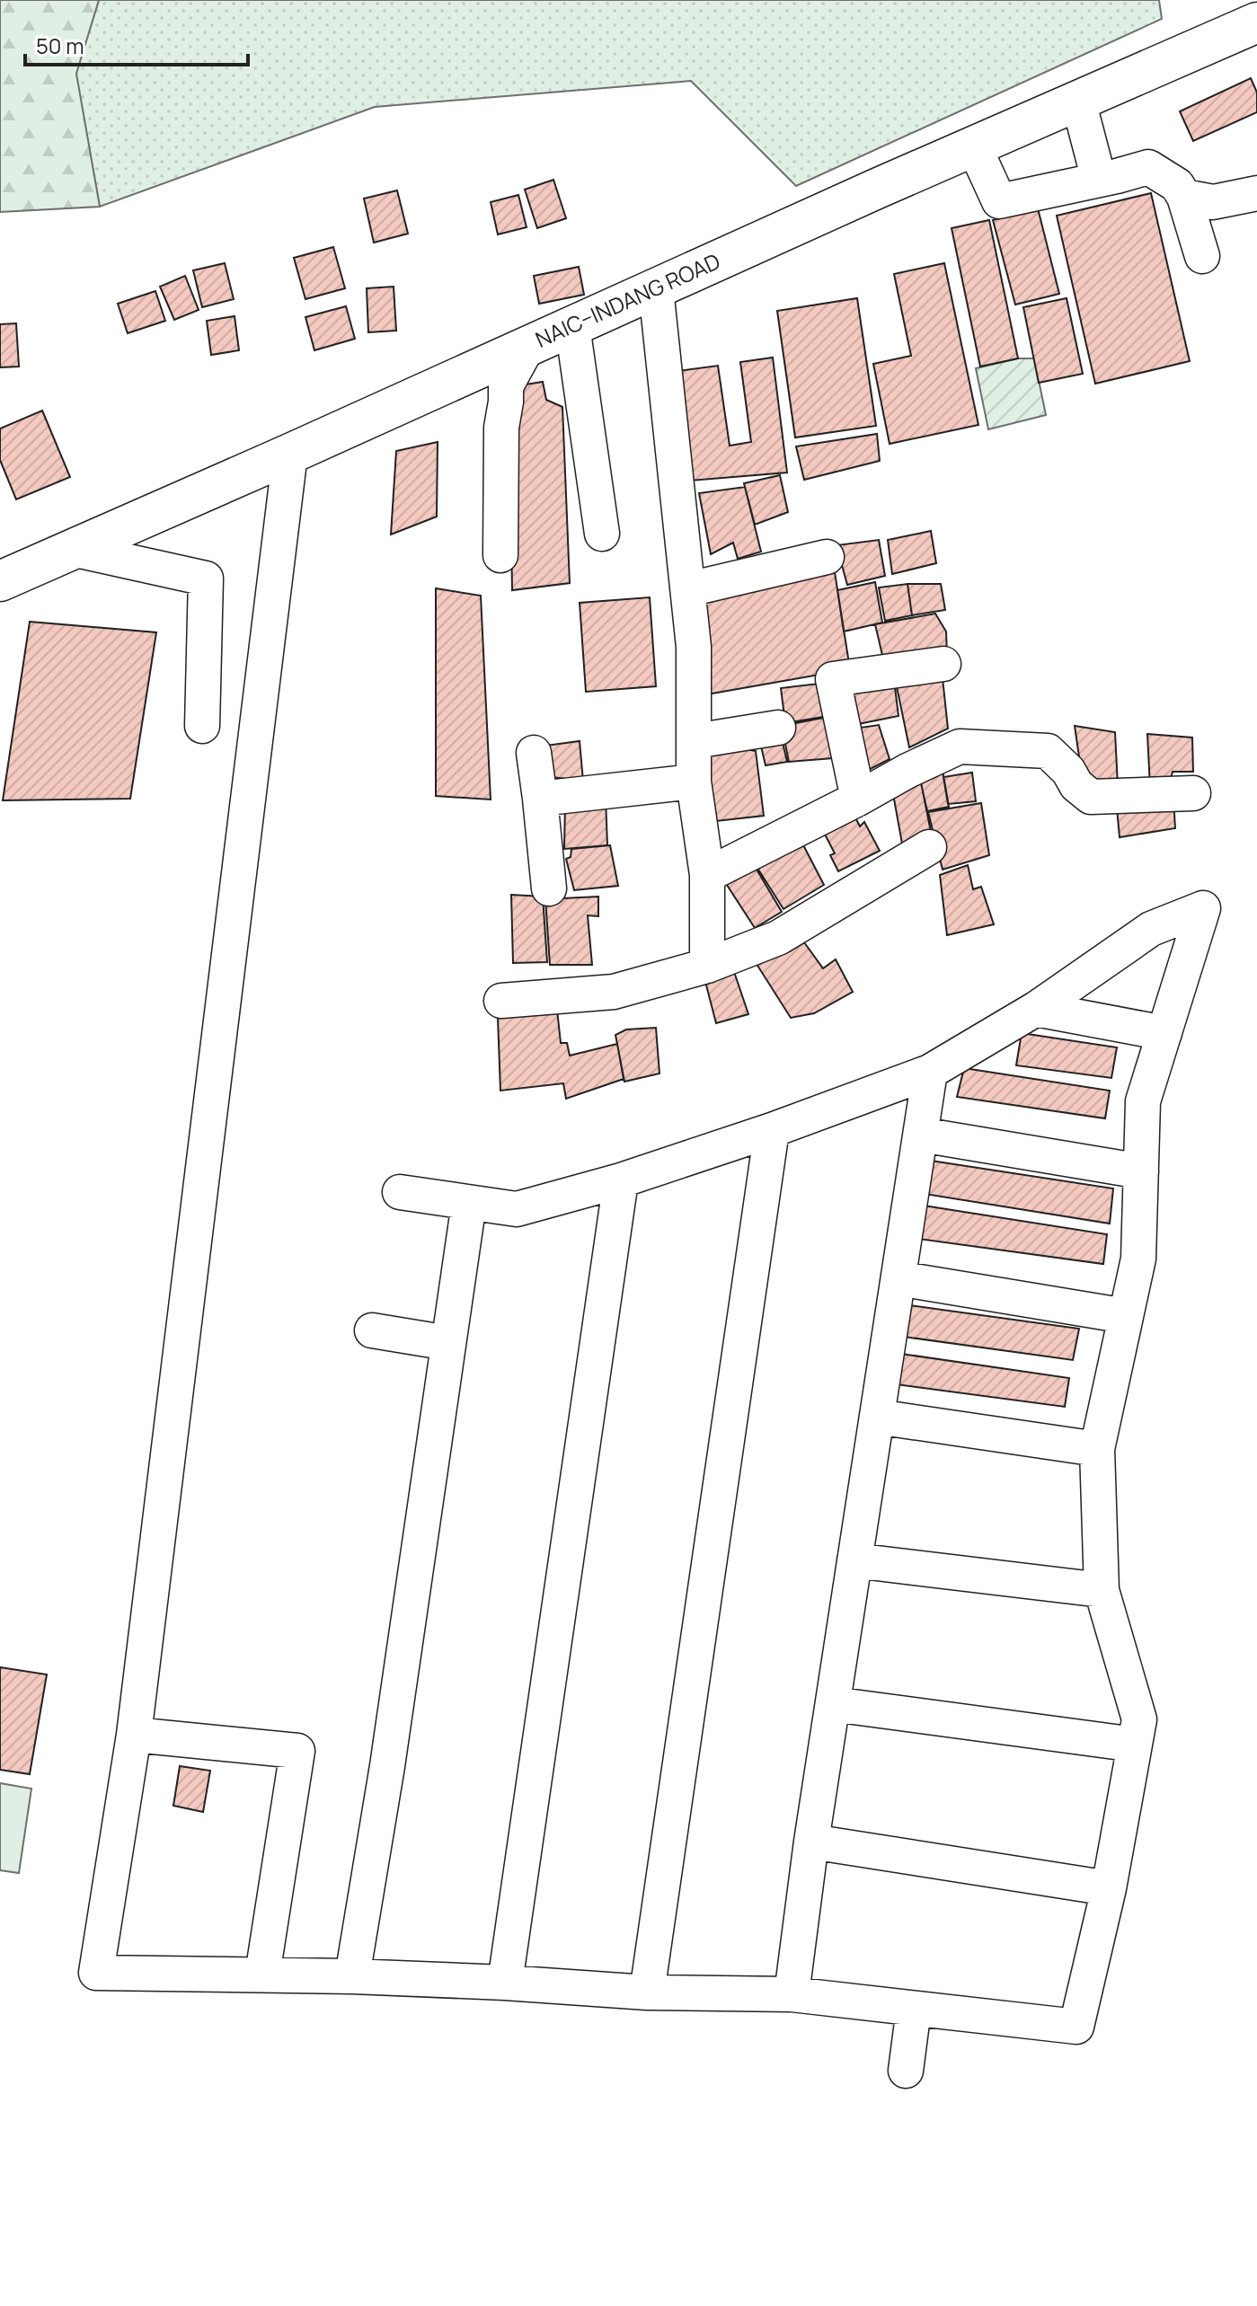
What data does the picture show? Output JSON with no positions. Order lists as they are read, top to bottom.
{
  "streets": {
    "main road": ["NAIC–INDANG ROAD"]
  },
  "scale_bar": "50 m"
}
